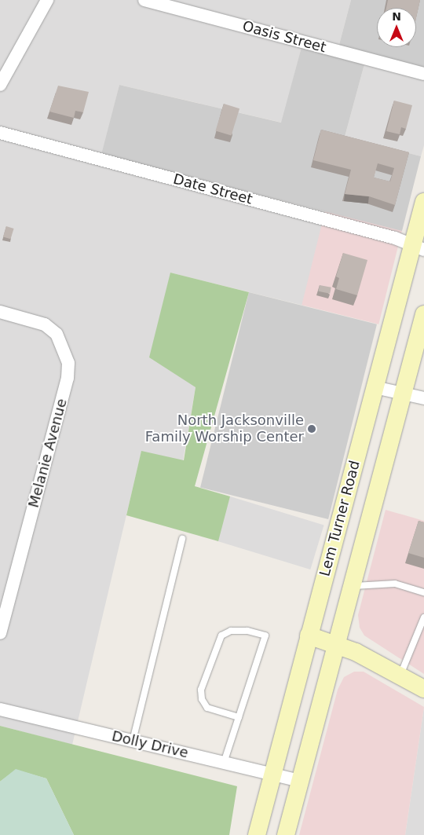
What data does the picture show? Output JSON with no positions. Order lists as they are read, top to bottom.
{
  "streets": {
    "main road": ["Lem Turner Road"],
    "street": [
      "Oasis Street",
      "Date Street",
      "Melanie Avenue",
      "Dolly Drive"
    ]
  },
  "crossings": [
    ["Date Street", "Lem Turner Road"],
    ["Lem Turner Road", "Dolly Drive"]
  ],
  "places": ["North Jacksonville Family Worship Center"],
  "north": "top"
}
